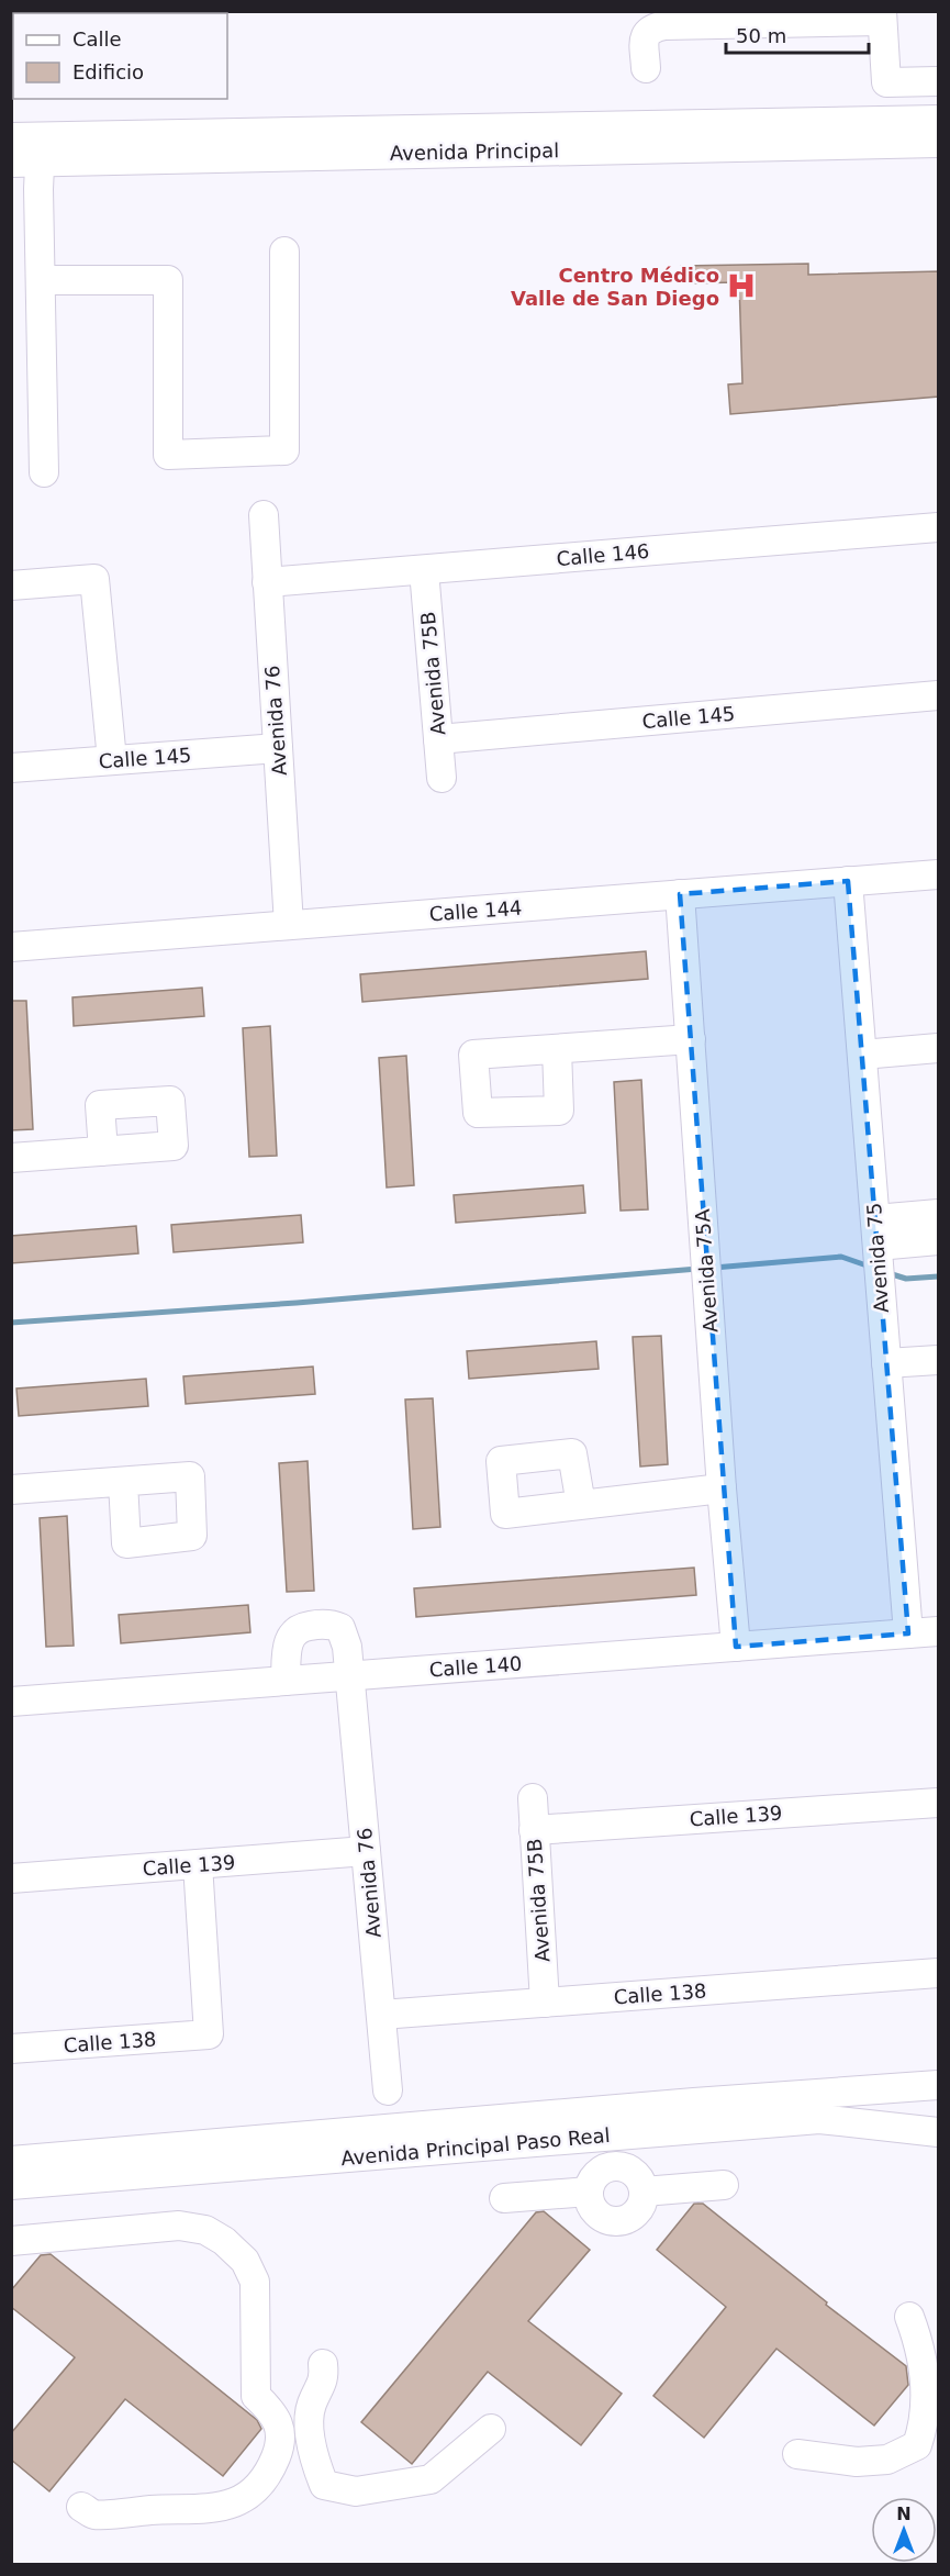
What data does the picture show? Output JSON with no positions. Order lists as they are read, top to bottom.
{
  "streets": {
    "street": [
      "Avenida Principal",
      "Calle 146",
      "Avenida 75B",
      "Calle 145",
      "Avenida 76",
      "Calle 144",
      "Avenida 75",
      "Avenida 75A",
      "Calle 140",
      "Calle 139",
      "Calle 138",
      "Avenida Principal Paso Real"
    ]
  },
  "crossings": [
    ["Calle 146", "Avenida 75B"],
    ["Calle 146", "Avenida 76"],
    ["Avenida 75B", "Calle 145"],
    ["Avenida 75B", "Calle 139"],
    ["Avenida 75B", "Calle 138"],
    ["Calle 145", "Avenida 76"],
    ["Avenida 76", "Calle 144"],
    ["Avenida 76", "Calle 140"],
    ["Avenida 76", "Calle 139"],
    ["Avenida 76", "Calle 138"],
    ["Calle 144", "Avenida 75"],
    ["Calle 144", "Avenida 75A"],
    ["Avenida 75", "Calle 140"],
    ["Avenida 75A", "Calle 140"],
    ["Calle 139", "Calle 138"]
  ],
  "places": {
    "hospital": ["Centro Médico Valle de San Diego"]
  },
  "legend": ["Calle", "Edificio"],
  "scale_bar": "50 m",
  "north": "top"
}
